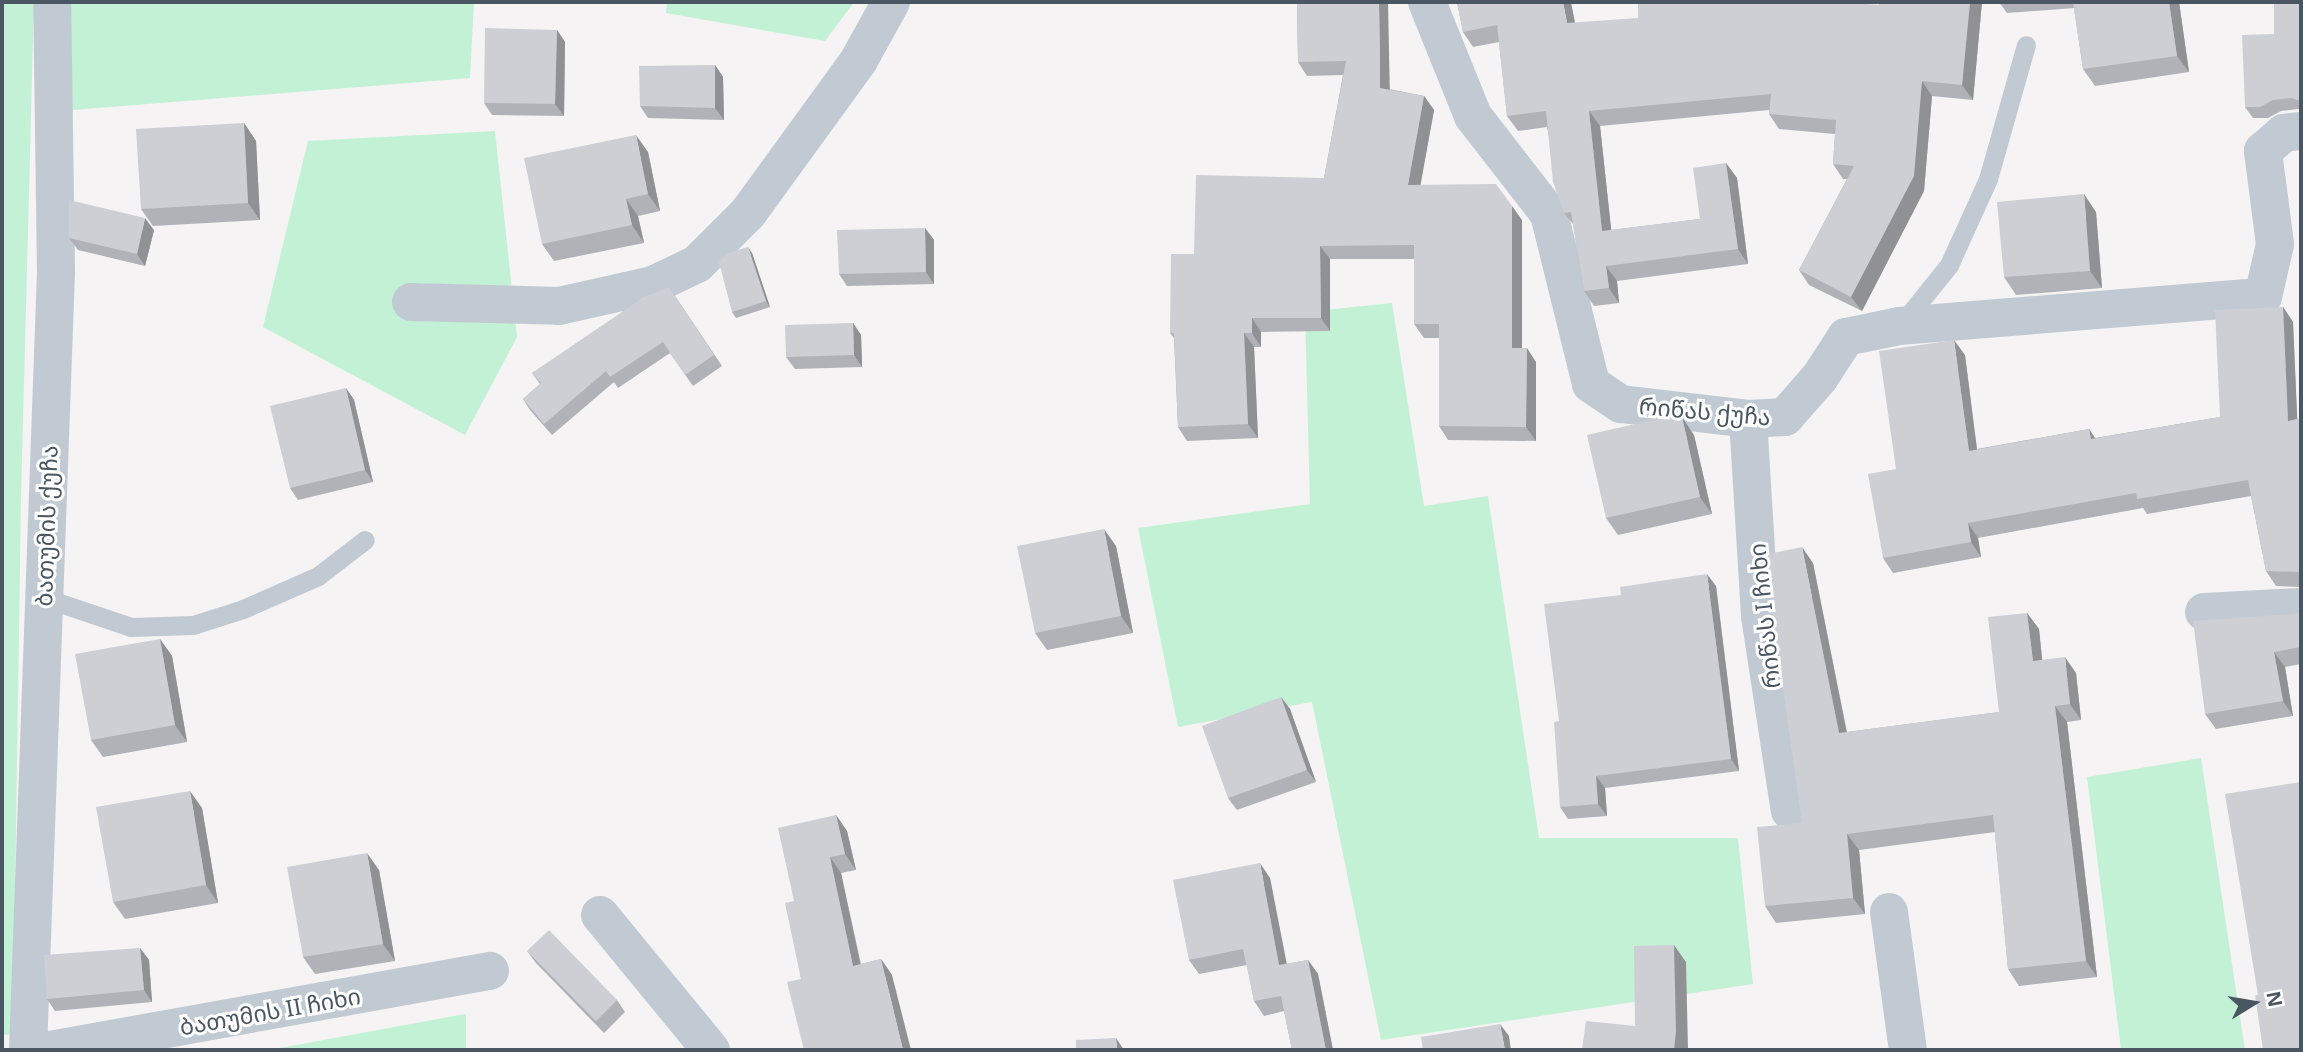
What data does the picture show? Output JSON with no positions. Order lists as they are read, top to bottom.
{
  "streets": {
    "street": [
      "რიწას ქუჩა",
      "ბათუმის ქუჩა",
      "რიწას I ჩიხი",
      "ბათუმის II ჩიხი"
    ]
  },
  "crossings": [
    ["რიწას ქუჩა", "რიწას I ჩიხი"]
  ],
  "north": "right"
}
